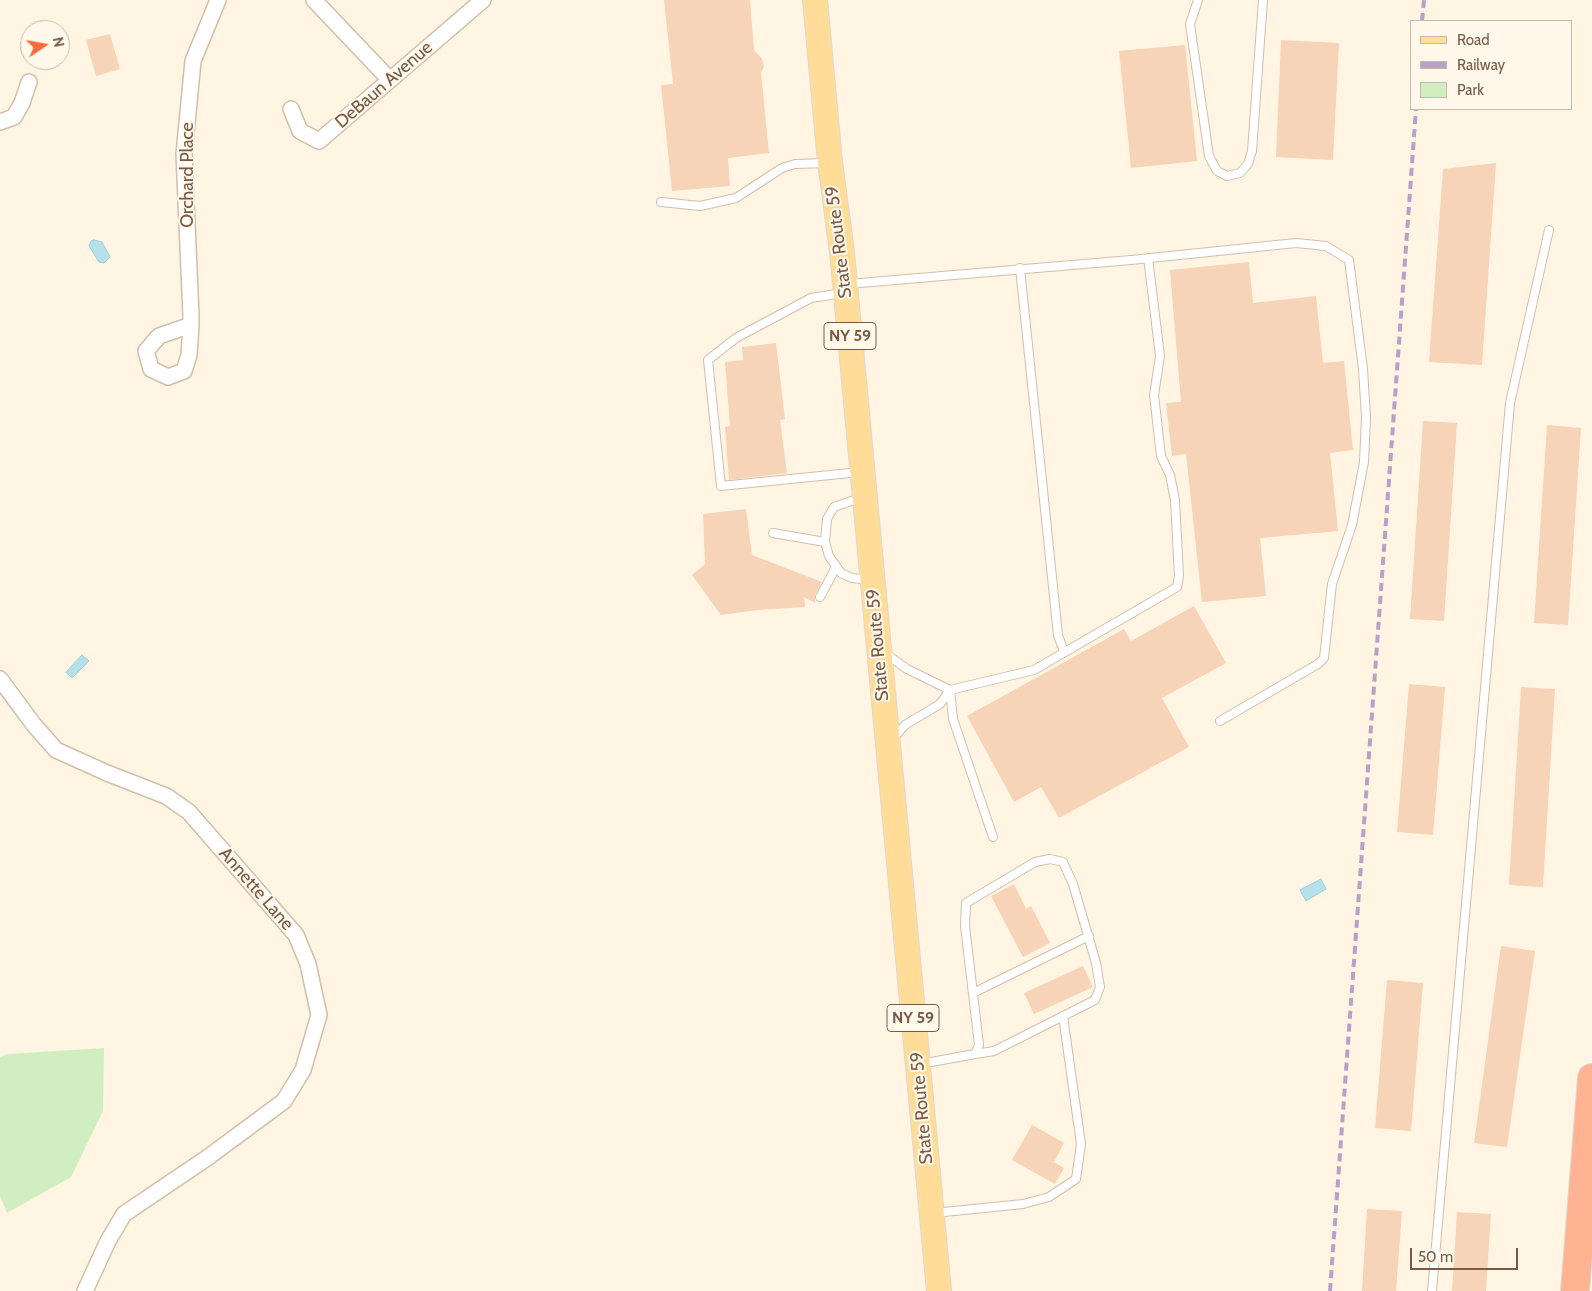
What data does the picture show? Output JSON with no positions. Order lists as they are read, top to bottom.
{
  "streets": {
    "main road": ["State Route 59", "NY 59"],
    "street": ["DeBaun Avenue", "Orchard Place", "Annette Lane"]
  },
  "legend": ["Road", "Railway", "Park"],
  "scale_bar": "50 m",
  "north": "right"
}
